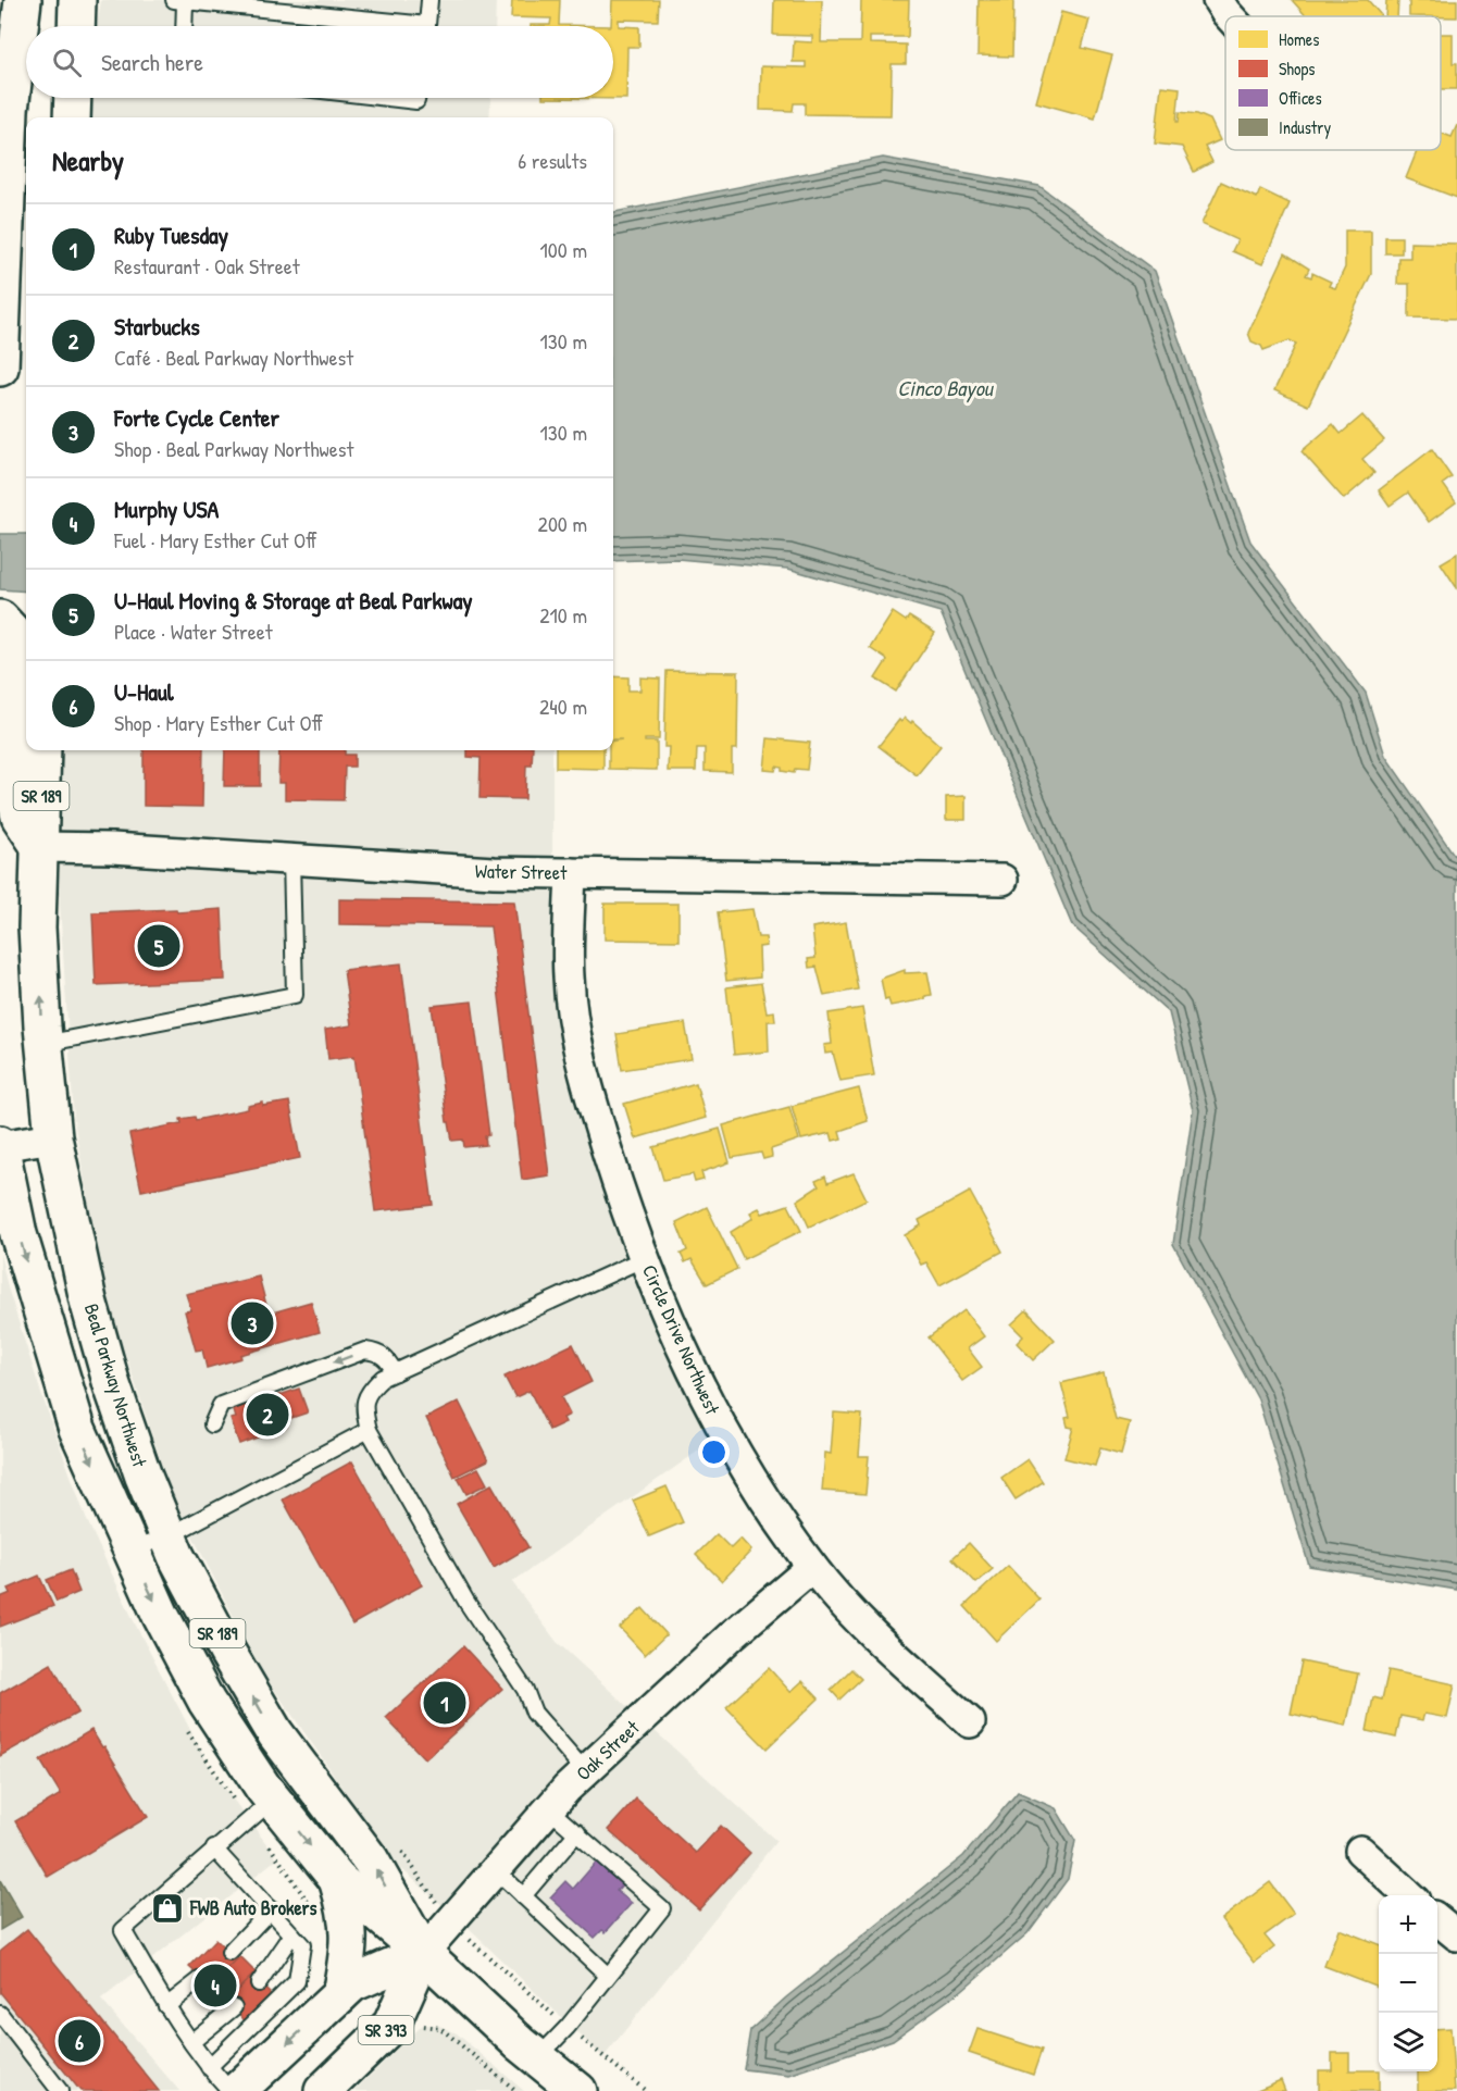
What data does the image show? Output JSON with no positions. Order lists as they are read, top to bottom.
{
  "streets": {
    "main road": ["SR 189", "Beal Parkway Northwest", "SR 393"],
    "street": ["Water Street", "Circle Drive Northwest", "Oak Street"]
  },
  "crossings": [
    ["Water Street", "Circle Drive Northwest"],
    ["Water Street", "Beal Parkway Northwest"],
    ["Circle Drive Northwest", "Oak Street"],
    ["Beal Parkway Northwest", "Oak Street"],
    ["Beal Parkway Northwest", "SR 393"],
    ["Oak Street", "SR 393"]
  ],
  "water": ["Cinco Bayou"],
  "places": {
    "shop": ["FWB Auto Brokers"]
  },
  "legend": [
    "Homes",
    "Shops",
    "Offices",
    "Industry"
  ],
  "page": {
    "search": "Search here",
    "heading": ["Nearby", "6 results"],
    "list": [
      {
        "mark": "1",
        "name": "Ruby Tuesday",
        "note": "Restaurant · Oak Street",
        "value": "100 m"
      },
      {
        "mark": "2",
        "name": "Starbucks",
        "note": "Café · Beal Parkway Northwest",
        "value": "130 m"
      },
      {
        "mark": "3",
        "name": "Forte Cycle Center",
        "note": "Shop · Beal Parkway Northwest",
        "value": "130 m"
      },
      {
        "mark": "4",
        "name": "Murphy USA",
        "note": "Fuel · Mary Esther Cut Off",
        "value": "200 m"
      },
      {
        "mark": "5",
        "name": "U-Haul Moving & Storage at Beal Parkway",
        "note": "Place · Water Street",
        "value": "210 m"
      },
      {
        "mark": "6",
        "name": "U-Haul",
        "note": "Shop · Mary Esther Cut Off",
        "value": "240 m"
      }
    ],
    "pins": [
      "5",
      "3",
      "2",
      "1",
      "4",
      "6"
    ],
    "map_buttons": ["+", "−"]
  }
}
